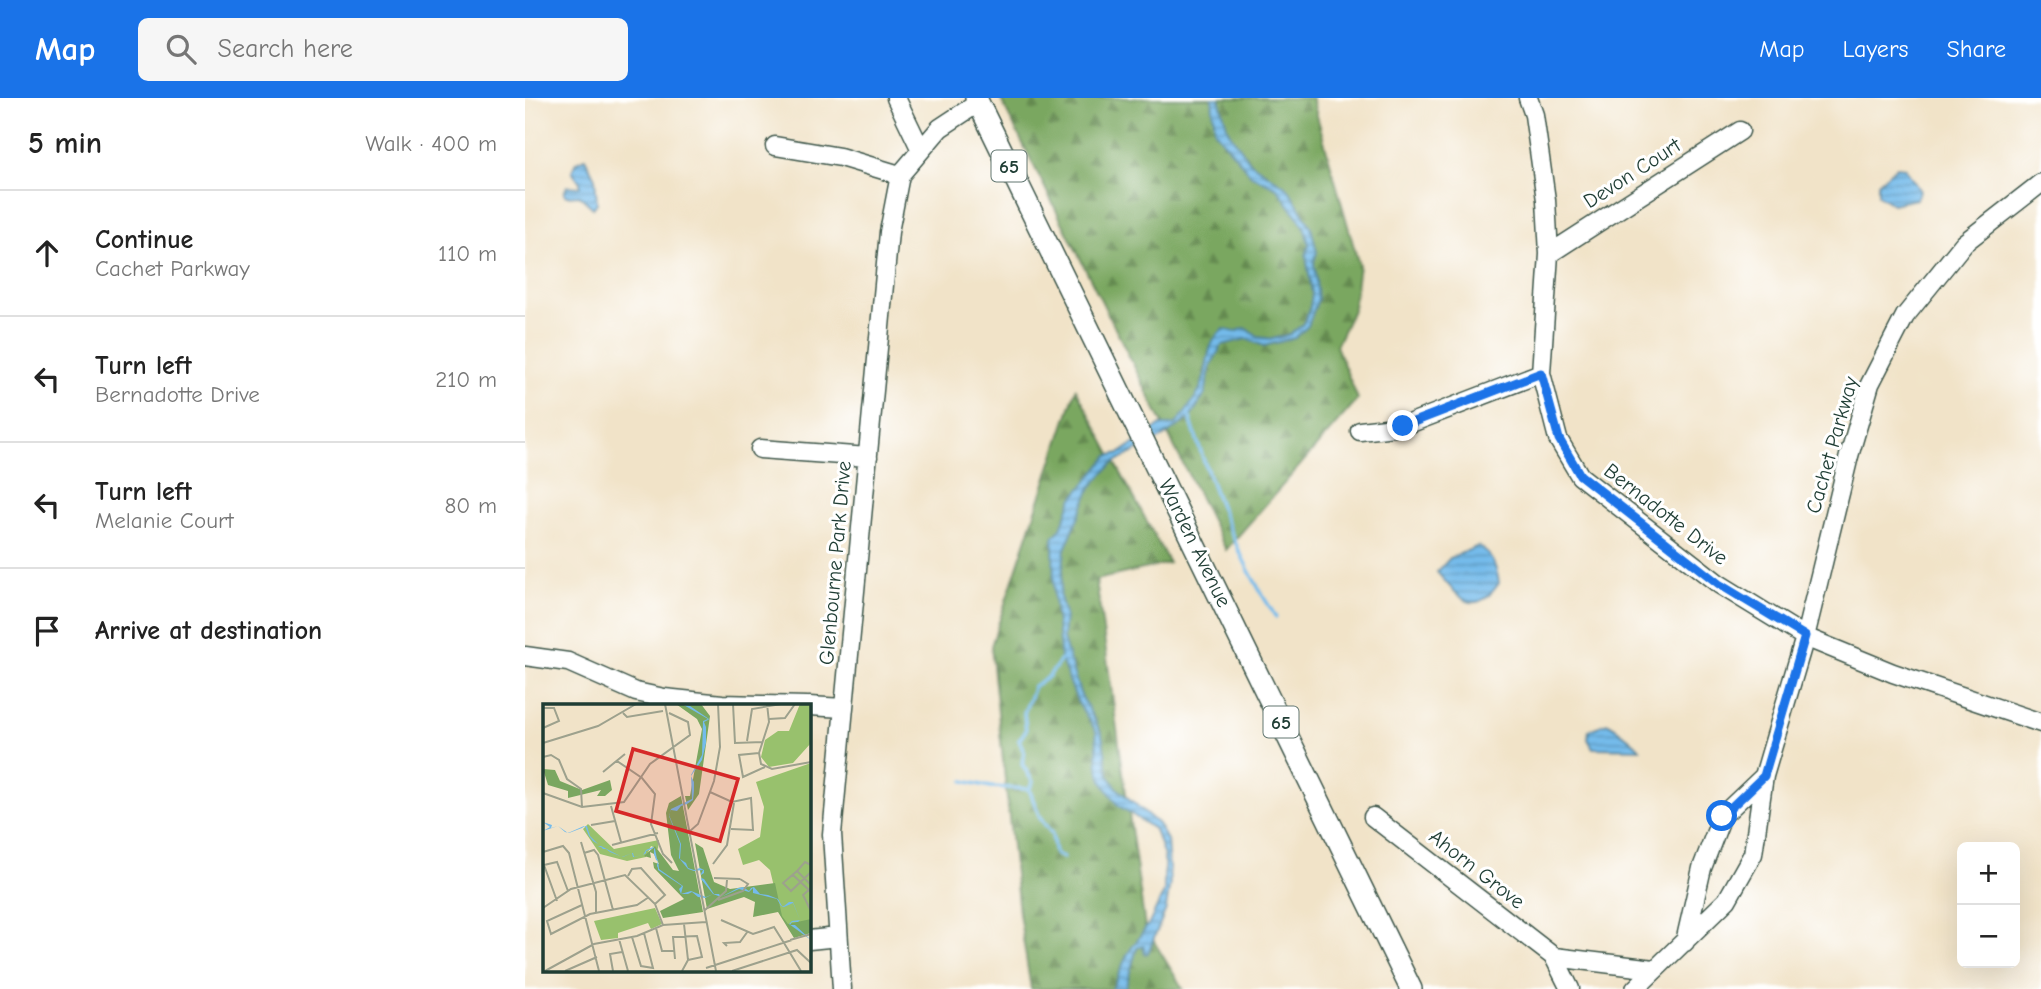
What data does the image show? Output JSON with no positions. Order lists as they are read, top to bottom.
{
  "streets": {
    "main road": ["65", "Warden Avenue"],
    "street": [
      "Devon Court",
      "Cachet Parkway",
      "Bernadotte Drive",
      "Glenbourne Park Drive",
      "Ahorn Grove"
    ]
  },
  "crossings": [
    ["Devon Court", "Bernadotte Drive"],
    ["Cachet Parkway", "Bernadotte Drive"]
  ],
  "page": {
    "header": "Map",
    "search": "Search here",
    "nav": ["Map", "Layers", "Share"],
    "heading": ["5 min", "Walk · 400 m"],
    "list": [
      ["Continue", "Cachet Parkway", "110 m"],
      ["Turn left", "Bernadotte Drive", "210 m"],
      ["Turn left", "Melanie Court", "80 m"],
      "Arrive at destination"
    ],
    "map_buttons": ["+", "−"]
  }
}
